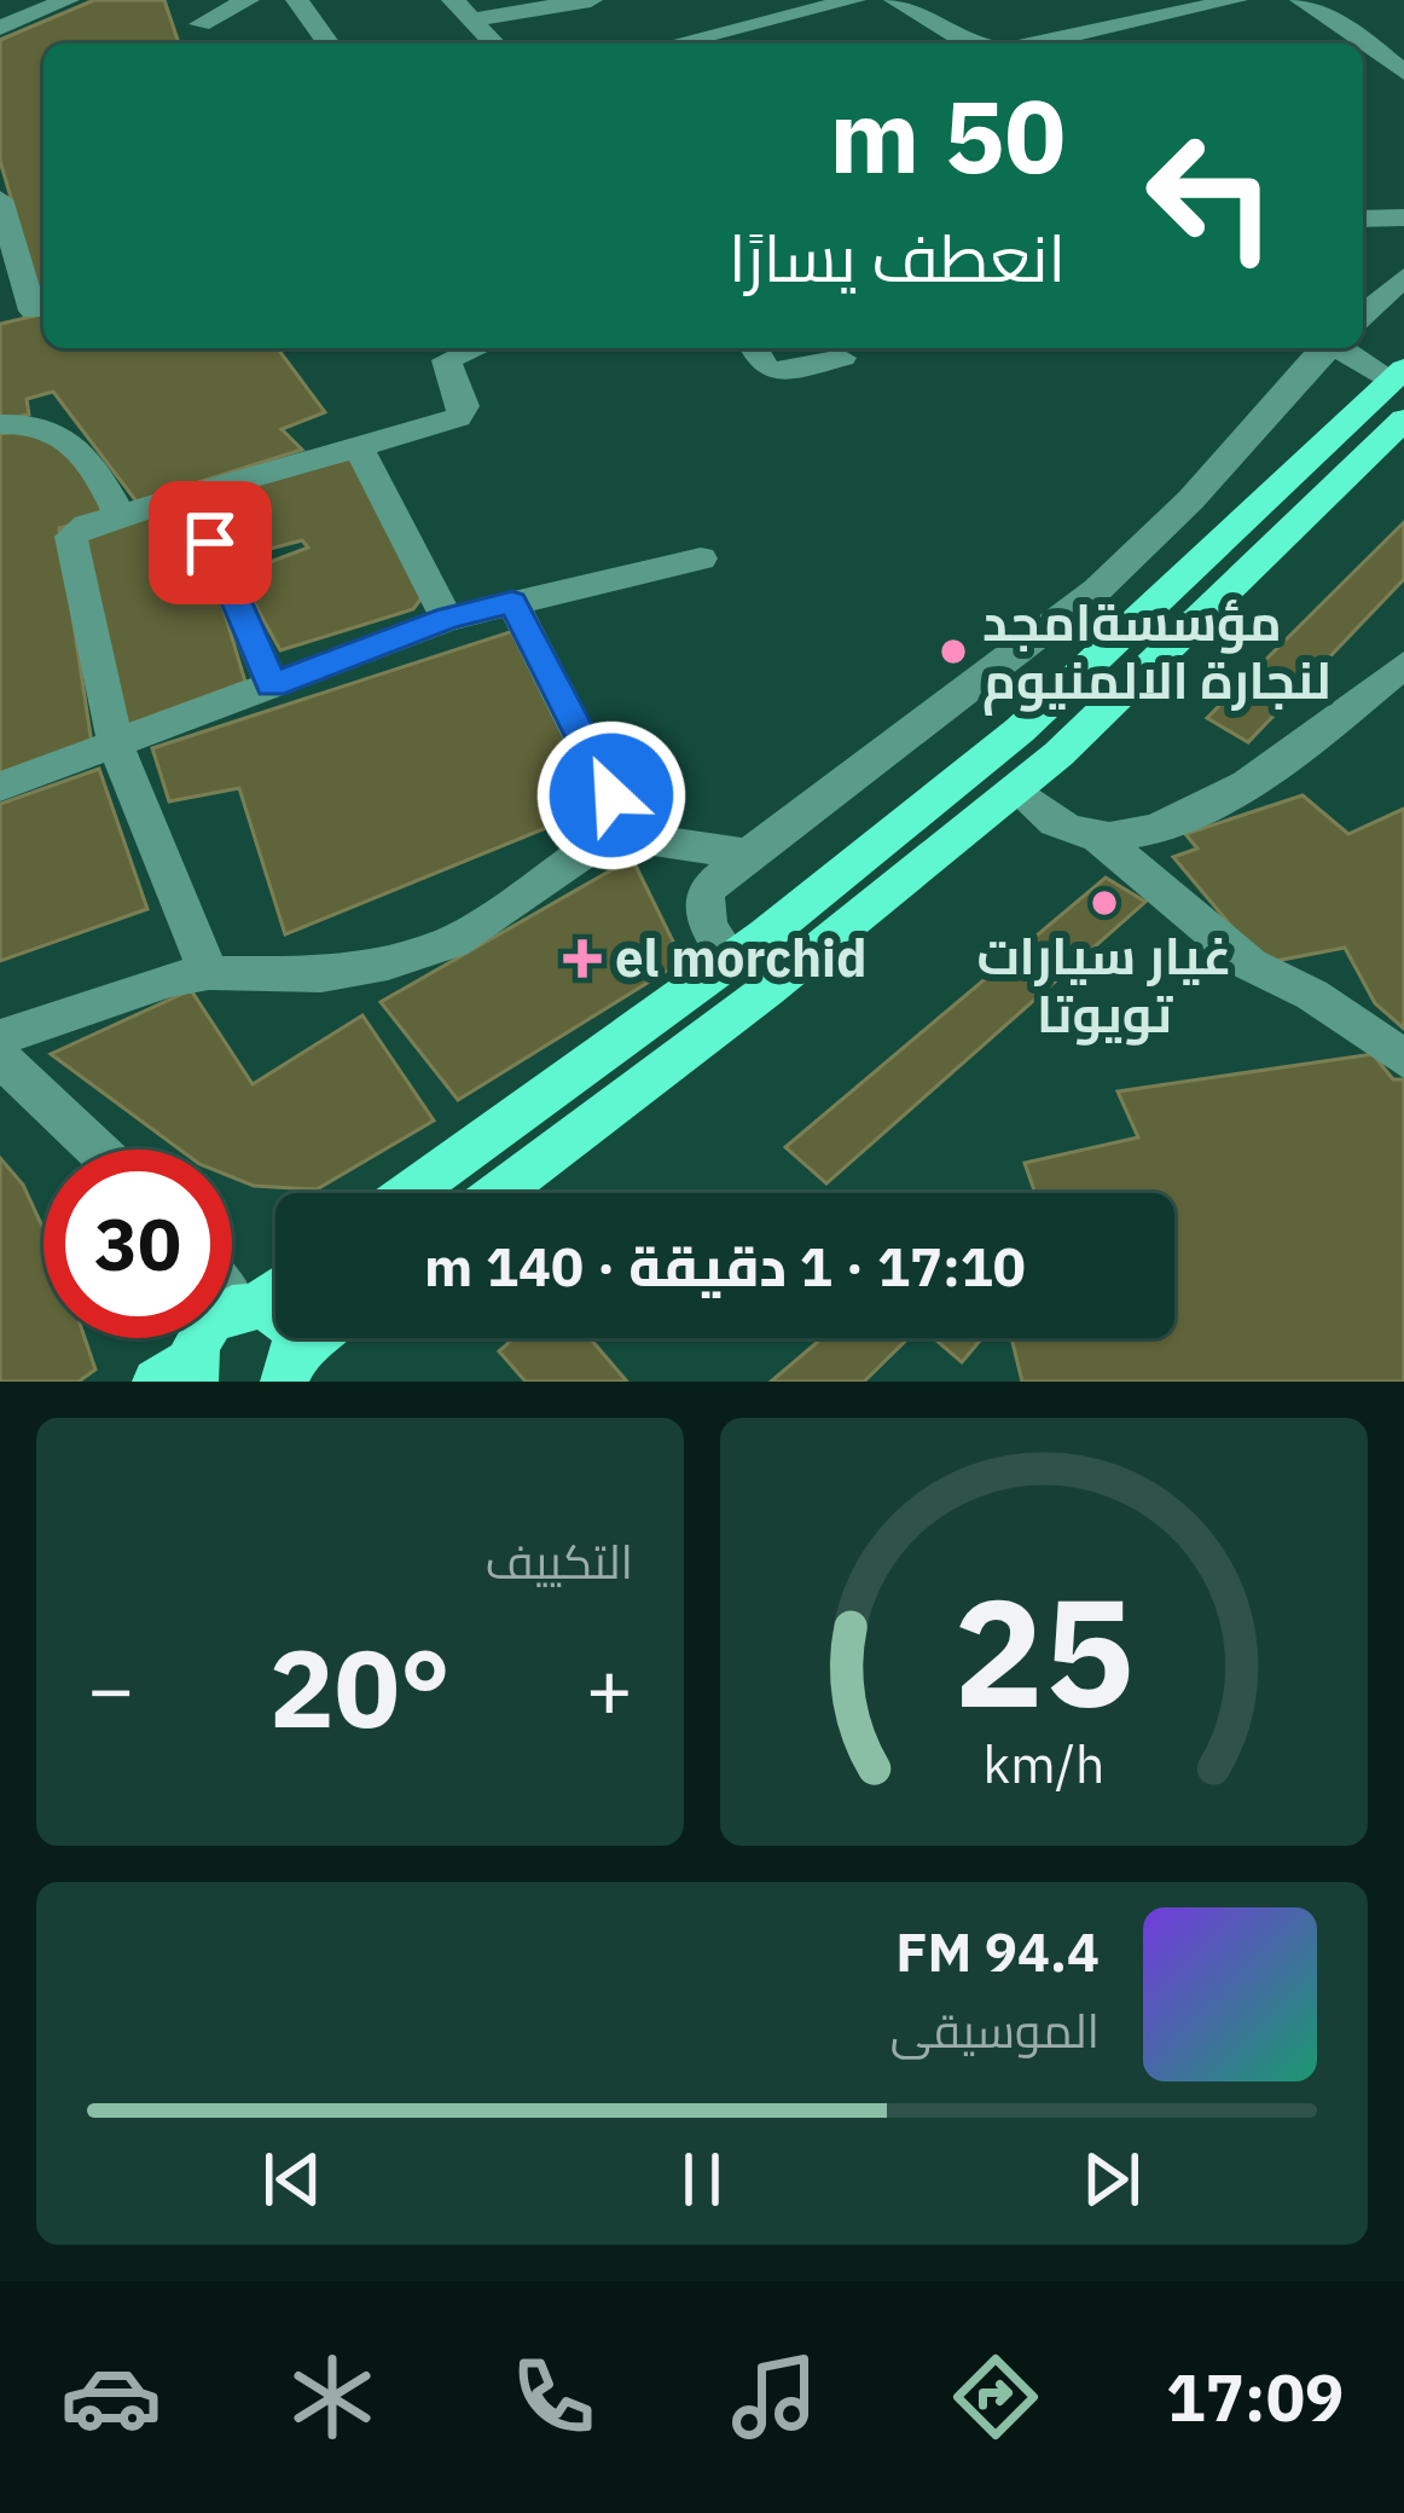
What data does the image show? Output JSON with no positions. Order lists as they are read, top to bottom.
{
  "places": {
    "other": ["مؤسسةامجد لنجارة الالمنيوم", "غيار سيارات تويوتا"],
    "health": ["el morchid"]
  },
  "page": {
    "turn": ["50 m", "انعطف يسارًا"],
    "limit": "30",
    "trip": "17:10 · 1 دقيقة · 140 m",
    "tile": "التكييف",
    "heat": ["−", "20°", "+"],
    "song": ["94.4 FM", "الموسيقى"],
    "tabs": "17:09",
    "gauge": ["25", "km/h"]
  }
}
